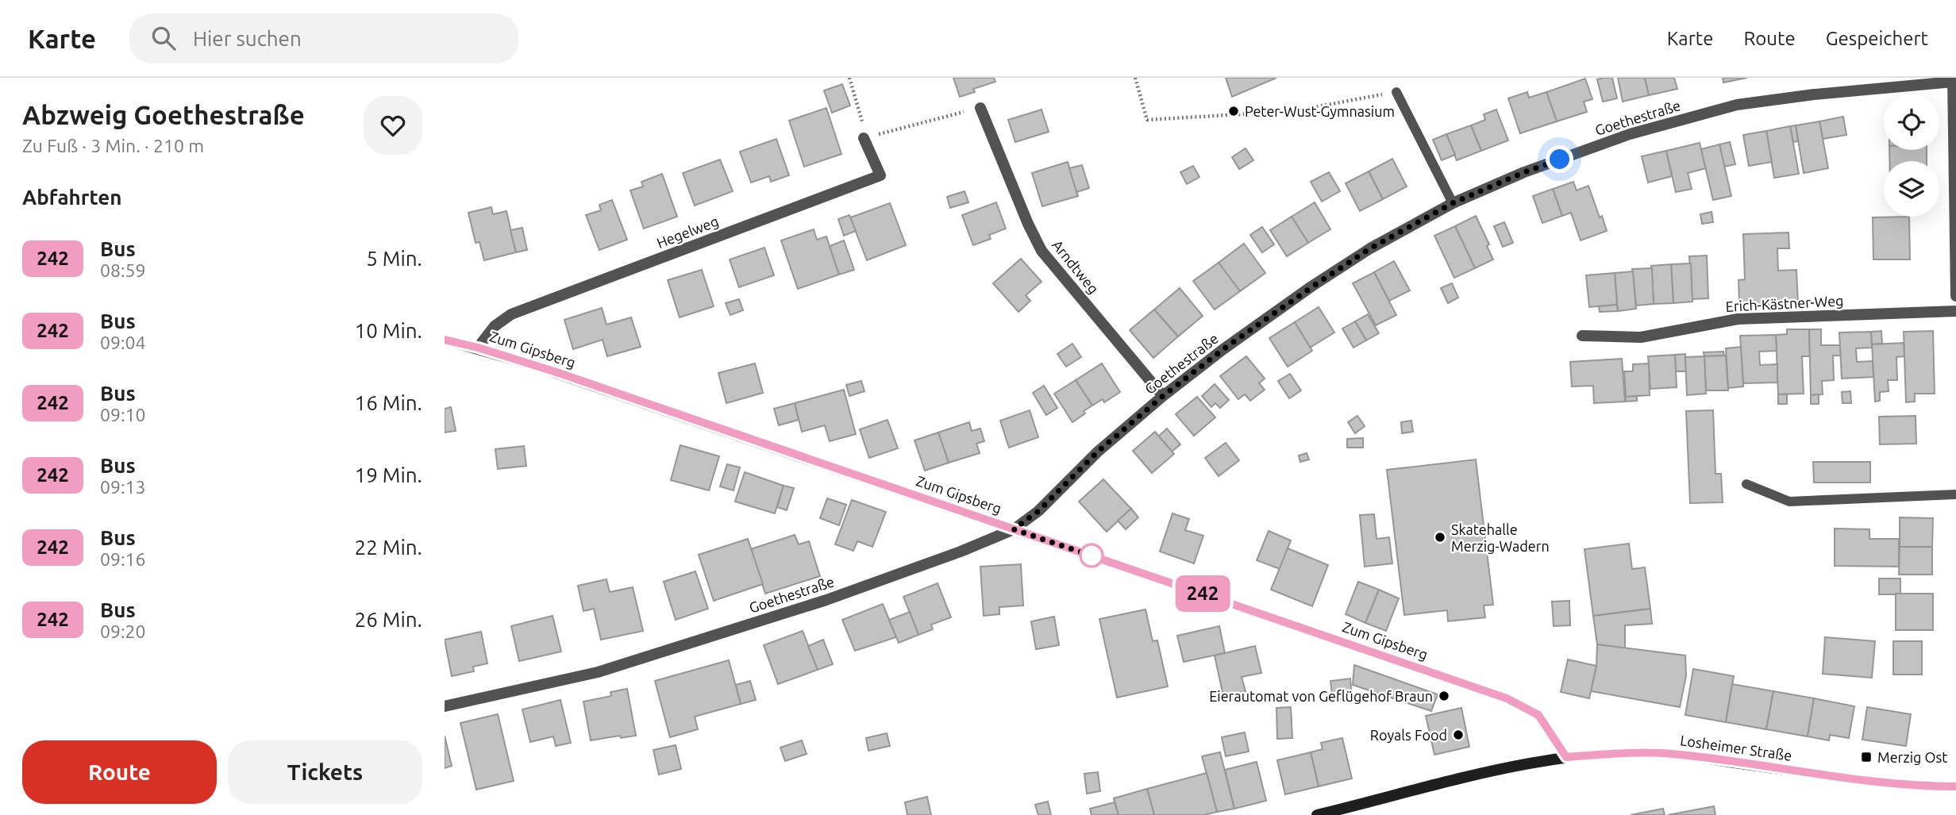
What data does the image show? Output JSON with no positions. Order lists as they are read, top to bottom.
{
  "streets": {
    "main road": ["Losheimer Straße"],
    "street": [
      "Goethestraße",
      "Hegelweg",
      "Arndtweg",
      "Erich-Kästner-Weg",
      "Zum Gipsberg"
    ]
  },
  "crossings": [
    ["Goethestraße", "Arndtweg"],
    ["Goethestraße", "Zum Gipsberg"],
    ["Hegelweg", "Zum Gipsberg"],
    ["Zum Gipsberg", "Losheimer Straße"]
  ],
  "places": {
    "other": [
      "Peter-Wust-Gymnasium",
      "Skatehalle Merzig-Wadern",
      "Eierautomat von Geflügehof Braun",
      "Royals Food"
    ],
    "transit": ["Merzig Ost"]
  },
  "lines": ["bus line 242"],
  "page": {
    "header": "Karte",
    "search": "Hier suchen",
    "nav": ["Karte", "Route", "Gespeichert"],
    "heading": [
      ["Abzweig Goethestraße", "Zu Fuß · 3 Min. · 210 m"],
      "Abfahrten"
    ],
    "on_map": "242",
    "list": [
      {
        "mark": "242",
        "name": "Bus",
        "note": "08:59",
        "value": "5 Min."
      },
      {
        "mark": "242",
        "name": "Bus",
        "note": "09:04",
        "value": "10 Min."
      },
      {
        "mark": "242",
        "name": "Bus",
        "note": "09:10",
        "value": "16 Min."
      },
      {
        "mark": "242",
        "name": "Bus",
        "note": "09:13",
        "value": "19 Min."
      },
      {
        "mark": "242",
        "name": "Bus",
        "note": "09:16",
        "value": "22 Min."
      },
      {
        "mark": "242",
        "name": "Bus",
        "note": "09:20",
        "value": "26 Min."
      }
    ],
    "buttons": ["Route", "Tickets"]
  }
}
